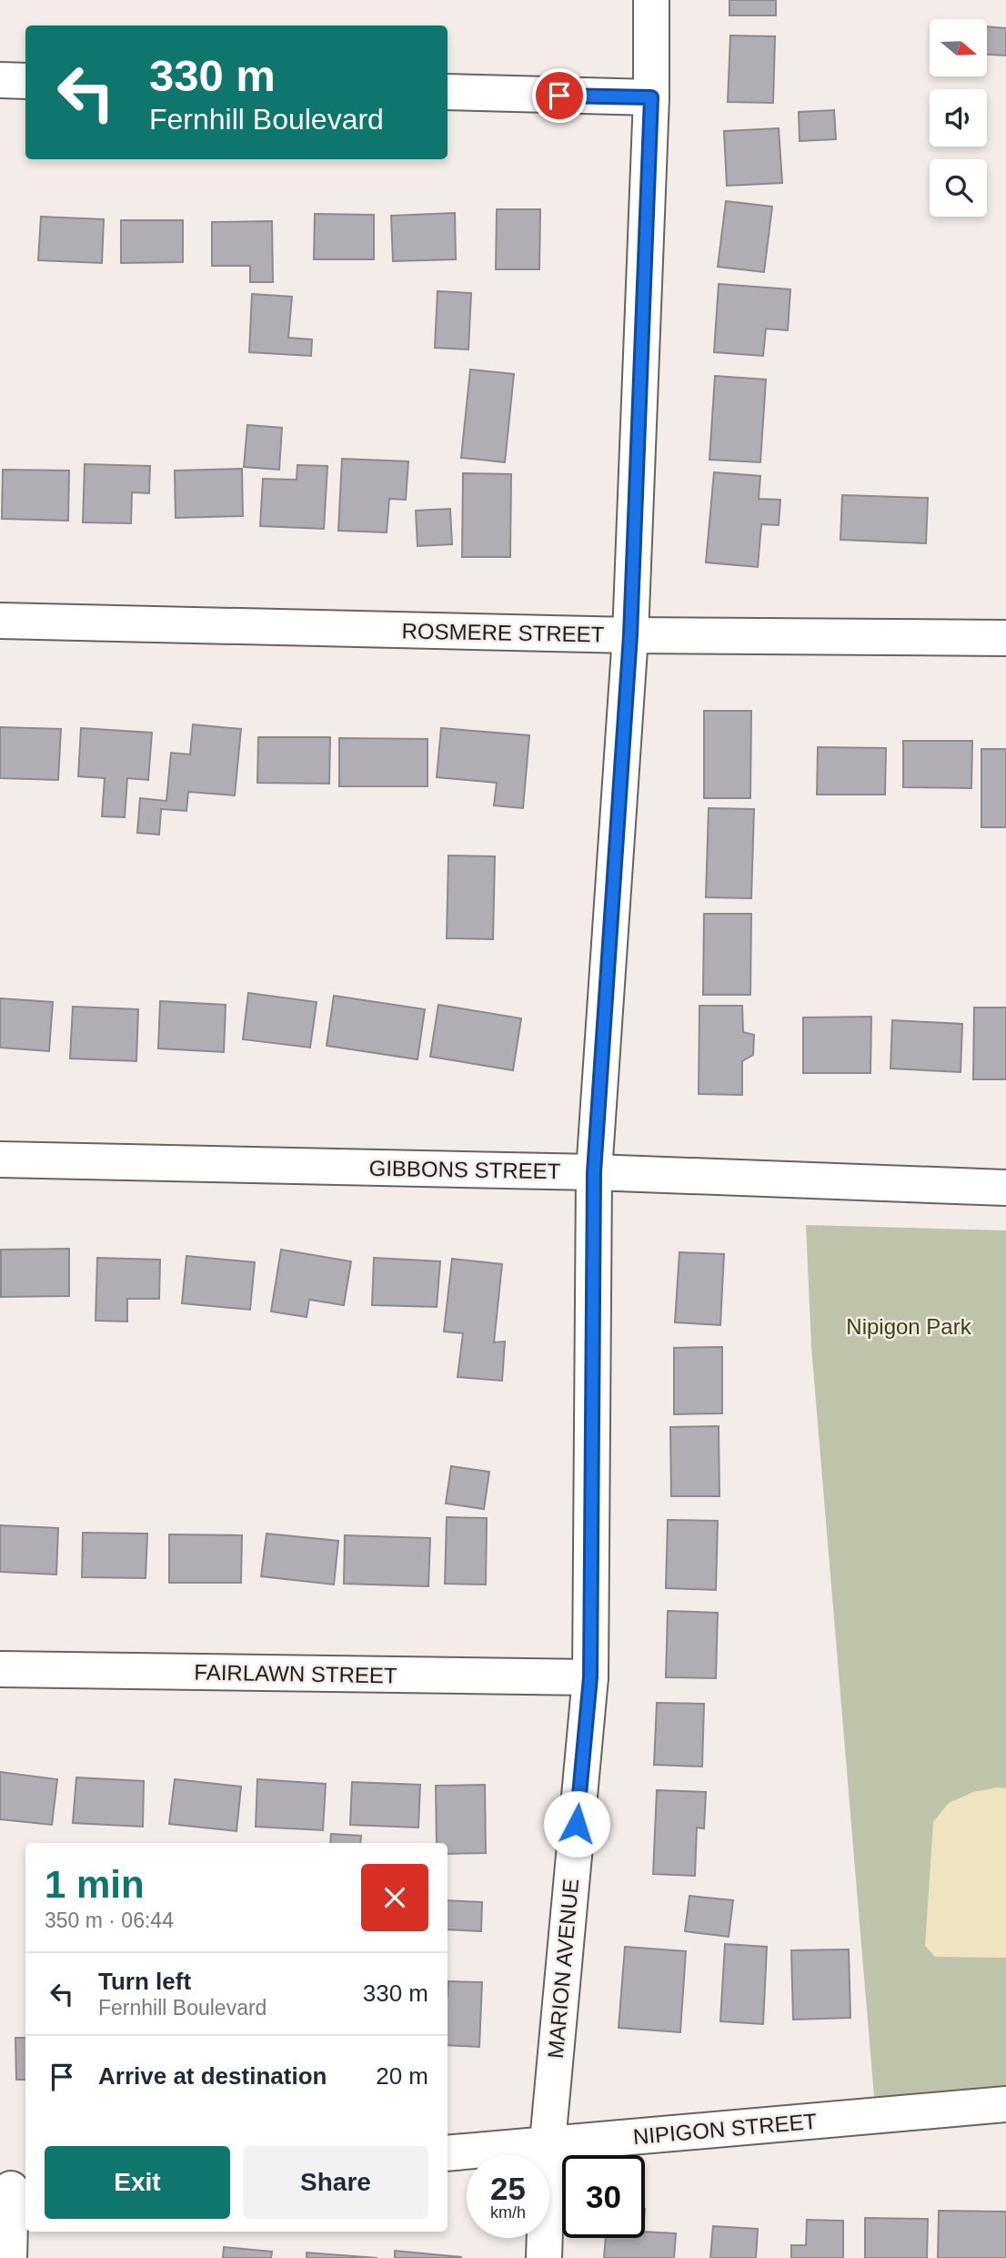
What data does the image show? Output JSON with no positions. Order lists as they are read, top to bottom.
{
  "streets": {
    "street": [
      "ROSMERE STREET",
      "GIBBONS STREET",
      "FAIRLAWN STREET",
      "MARION AVENUE",
      "NIPIGON STREET"
    ]
  },
  "crossings": [
    ["ROSMERE STREET", "MARION AVENUE"],
    ["GIBBONS STREET", "MARION AVENUE"],
    ["FAIRLAWN STREET", "MARION AVENUE"],
    ["MARION AVENUE", "NIPIGON STREET"]
  ],
  "parks": ["Nipigon Park"],
  "north": "right",
  "page": {
    "turn": ["330 m", "Fernhill Boulevard"],
    "heading": ["1 min", "350 m · 06:44"],
    "list": [
      {
        "name": "Turn left",
        "note": "Fernhill Boulevard",
        "value": "330 m"
      },
      {
        "name": "Arrive at destination",
        "value": "20 m"
      }
    ],
    "buttons": ["Exit", "Share"],
    "speed": "25 km/h",
    "limit": "30"
  }
}
